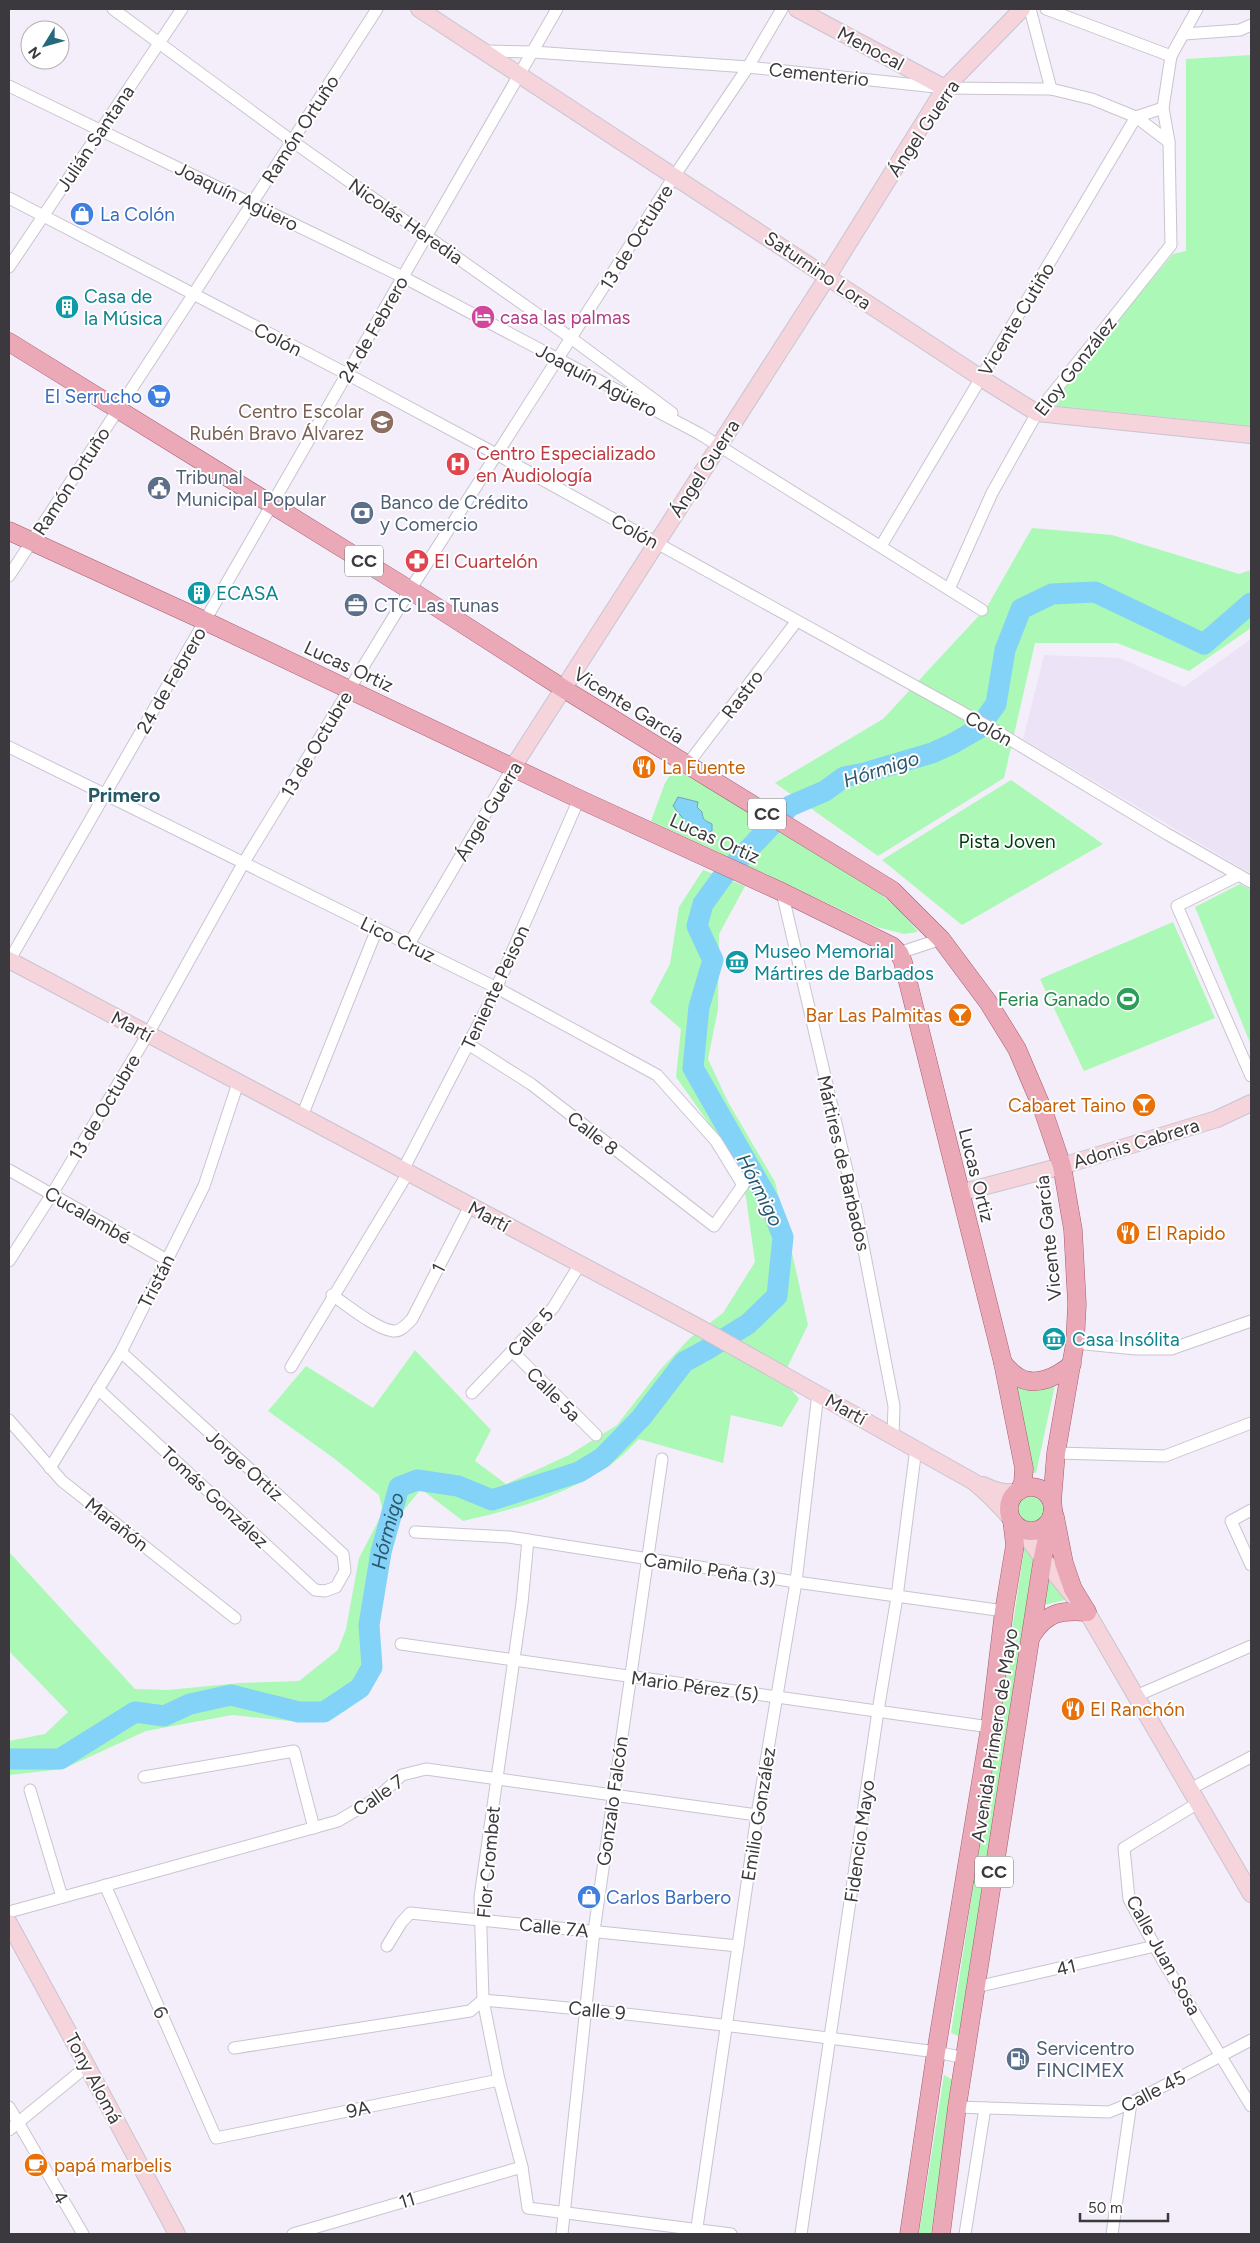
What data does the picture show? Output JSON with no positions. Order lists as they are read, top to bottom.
{
  "streets": {
    "main road": [
      "CC",
      "Lucas Ortiz",
      "Vicente García",
      "Avenida Primero de Mayo"
    ],
    "street": [
      "Menocal",
      "Cementerio",
      "Ángel Guerra",
      "Ramón Ortuño",
      "Julián Santana",
      "Joaquín Agüero",
      "Nicolás Heredia",
      "13 de Octubre",
      "Saturnino Lora",
      "Vicente Cutiño",
      "24 de Febrero",
      "Colón",
      "Eloy González",
      "Rastro",
      "Lico Cruz",
      "Teniente Peison",
      "Martí",
      "Calle 8",
      "Adonis Cabrera",
      "Mártires de Barbados",
      "Cucalambé",
      "1",
      "Tristán",
      "Calle 5",
      "Calle 5a",
      "Jorge Ortiz",
      "Tomás González",
      "Marañón",
      "Camilo Peña (3)",
      "Mario Pérez (5)",
      "Calle 7",
      "Gonzalo Falcón",
      "Emilio González",
      "Fidencio Mayo",
      "Flor Crombet",
      "Calle 7A",
      "Calle Juan Sosa",
      "41",
      "Calle 9",
      "6",
      "Tony Alomá",
      "Calle 45",
      "9A",
      "4",
      "11"
    ]
  },
  "crossings": [
    ["Menocal", "Cementerio"],
    ["Menocal", "Ángel Guerra"],
    ["Cementerio", "Ángel Guerra"],
    ["Cementerio", "13 de Octubre"],
    ["Cementerio", "Saturnino Lora"],
    ["Cementerio", "Vicente Cutiño"],
    ["Cementerio", "24 de Febrero"],
    ["Cementerio", "Eloy González"],
    ["Ángel Guerra", "Joaquín Agüero"],
    ["Ángel Guerra", "Saturnino Lora"],
    ["Ángel Guerra", "Colón"],
    ["Ángel Guerra", "Lucas Ortiz"],
    ["Ángel Guerra", "Vicente García"],
    ["Ángel Guerra", "Lico Cruz"],
    ["Ramón Ortuño", "Joaquín Agüero"],
    ["Ramón Ortuño", "Nicolás Heredia"],
    ["Ramón Ortuño", "Colón"],
    ["Ramón Ortuño", "Lucas Ortiz"],
    ["Ramón Ortuño", "Vicente García"],
    ["Julián Santana", "Joaquín Agüero"],
    ["Julián Santana", "Nicolás Heredia"],
    ["Julián Santana", "Colón"],
    ["Joaquín Agüero", "Nicolás Heredia"],
    ["Joaquín Agüero", "13 de Octubre"],
    ["Joaquín Agüero", "Vicente Cutiño"],
    ["Joaquín Agüero", "24 de Febrero"],
    ["Joaquín Agüero", "Eloy González"],
    ["Nicolás Heredia", "13 de Octubre"],
    ["Nicolás Heredia", "24 de Febrero"],
    ["13 de Octubre", "Saturnino Lora"],
    ["13 de Octubre", "Colón"],
    ["13 de Octubre", "Lucas Ortiz"],
    ["13 de Octubre", "Vicente García"],
    ["13 de Octubre", "Lico Cruz"],
    ["13 de Octubre", "Martí"],
    ["13 de Octubre", "Cucalambé"],
    ["Saturnino Lora", "Vicente Cutiño"],
    ["Saturnino Lora", "24 de Febrero"],
    ["Saturnino Lora", "Eloy González"],
    ["24 de Febrero", "Colón"],
    ["24 de Febrero", "Lucas Ortiz"],
    ["24 de Febrero", "Vicente García"],
    ["24 de Febrero", "Lico Cruz"],
    ["24 de Febrero", "Martí"],
    ["Colón", "Rastro"],
    ["Lucas Ortiz", "Vicente García"],
    ["Lucas Ortiz", "Teniente Peison"],
    ["Lucas Ortiz", "Martí"],
    ["Lucas Ortiz", "Adonis Cabrera"],
    ["Lucas Ortiz", "Mártires de Barbados"],
    ["Lucas Ortiz", "Avenida Primero de Mayo"],
    ["Rastro", "Vicente García"],
    ["Vicente García", "Martí"],
    ["Vicente García", "Adonis Cabrera"],
    ["Vicente García", "Avenida Primero de Mayo"],
    ["Lico Cruz", "Teniente Peison"],
    ["Lico Cruz", "Calle 8"],
    ["Teniente Peison", "Martí"],
    ["Teniente Peison", "Calle 8"],
    ["Teniente Peison", "1"],
    ["Martí", "Mártires de Barbados"],
    ["Martí", "1"],
    ["Martí", "Tristán"],
    ["Martí", "Calle 5"],
    ["Martí", "Avenida Primero de Mayo"],
    ["Martí", "Emilio González"],
    ["Martí", "Fidencio Mayo"],
    ["Martí", "Calle Juan Sosa"],
    ["Cucalambé", "Tristán"],
    ["Tristán", "Jorge Ortiz"],
    ["Tristán", "Tomás González"],
    ["Tristán", "Marañón"],
    ["Calle 5", "Calle 5a"],
    ["Jorge Ortiz", "Tomás González"],
    ["Camilo Peña (3)", "Avenida Primero de Mayo"],
    ["Camilo Peña (3)", "Gonzalo Falcón"],
    ["Camilo Peña (3)", "Emilio González"],
    ["Camilo Peña (3)", "Fidencio Mayo"],
    ["Camilo Peña (3)", "Flor Crombet"],
    ["Mario Pérez (5)", "Avenida Primero de Mayo"],
    ["Mario Pérez (5)", "Gonzalo Falcón"],
    ["Mario Pérez (5)", "Emilio González"],
    ["Mario Pérez (5)", "Fidencio Mayo"],
    ["Mario Pérez (5)", "Flor Crombet"],
    ["Avenida Primero de Mayo", "41"],
    ["Avenida Primero de Mayo", "Calle 9"],
    ["Avenida Primero de Mayo", "Calle 45"],
    ["Calle 7", "Gonzalo Falcón"],
    ["Calle 7", "Emilio González"],
    ["Calle 7", "Flor Crombet"],
    ["Calle 7", "6"],
    ["Gonzalo Falcón", "Flor Crombet"],
    ["Gonzalo Falcón", "Calle 7A"],
    ["Gonzalo Falcón", "Calle 9"],
    ["Emilio González", "Calle 7A"],
    ["Emilio González", "Calle 9"],
    ["Fidencio Mayo", "Calle 9"],
    ["Flor Crombet", "Calle 7A"],
    ["Flor Crombet", "Calle 9"],
    ["Flor Crombet", "9A"],
    ["Flor Crombet", "11"],
    ["Calle Juan Sosa", "41"],
    ["Calle Juan Sosa", "Calle 45"],
    ["6", "9A"]
  ],
  "districts": ["Primero"],
  "water": ["Hórmigo"],
  "parks": ["Pista Joven"],
  "places": {
    "shop": ["La Colón", "Carlos Barbero"],
    "building": ["Casa de la Música", "ECASA"],
    "hotel": ["casa las palmas"],
    "supermarket": ["El Serrucho"],
    "school or university": ["Centro Escolar Rubén Bravo Álvarez"],
    "hospital": ["Centro Especializado en Audiología"],
    "public building": ["Tribunal Municipal Popular"],
    "bank": ["Banco de Crédito y Comercio"],
    "pharmacy": ["El Cuartelón"],
    "office": ["CTC Las Tunas"],
    "restaurant": ["La Fuente", "El Rapido", "El Ranchón"],
    "museum": ["Museo Memorial Mártires de Barbados", "Casa Insólita"],
    "sports": ["Feria Ganado"],
    "bar": ["Bar Las Palmitas", "Cabaret Taino"],
    "fuel station": ["Servicentro FINCIMEX"],
    "cafe": ["papá marbelis"]
  },
  "scale_bar": "50 m",
  "north": "bottom left"
}
